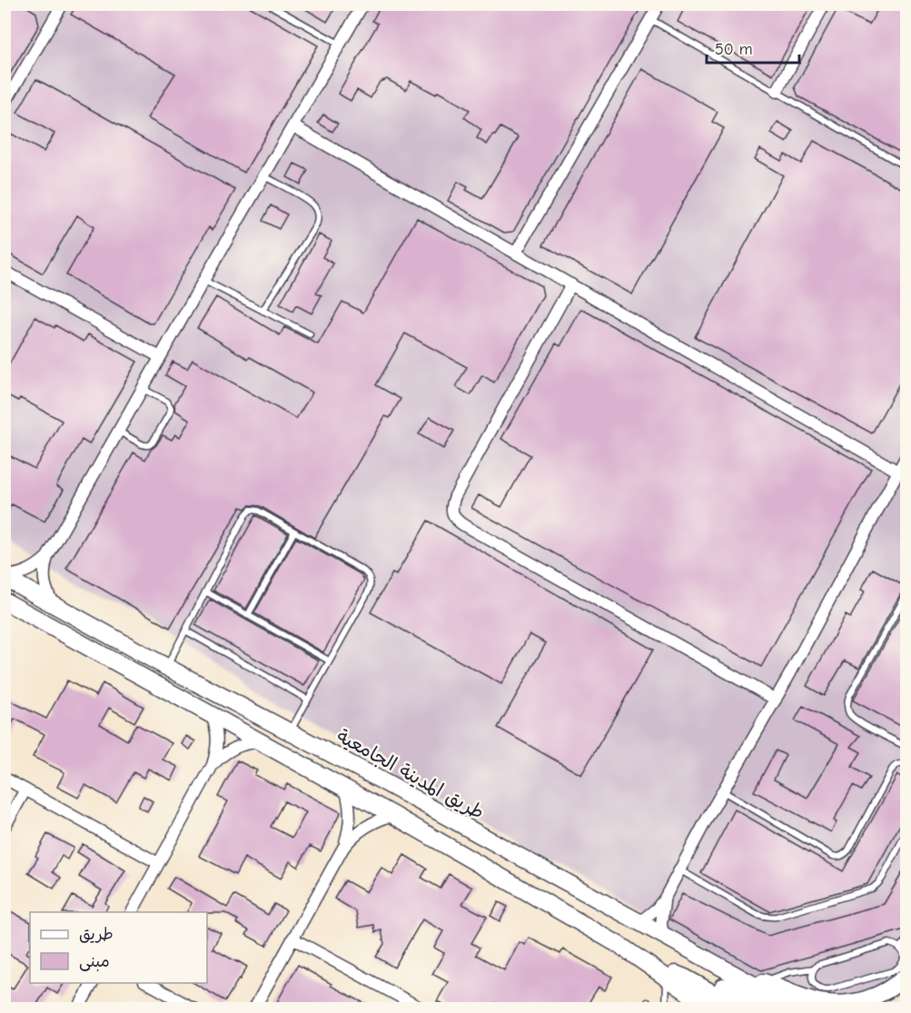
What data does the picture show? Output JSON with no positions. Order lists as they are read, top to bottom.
{
  "streets": {
    "main road": ["طريق المدينة الجامعية"]
  },
  "legend": ["طريق", "مبنى"],
  "scale_bar": "50 m"
}
